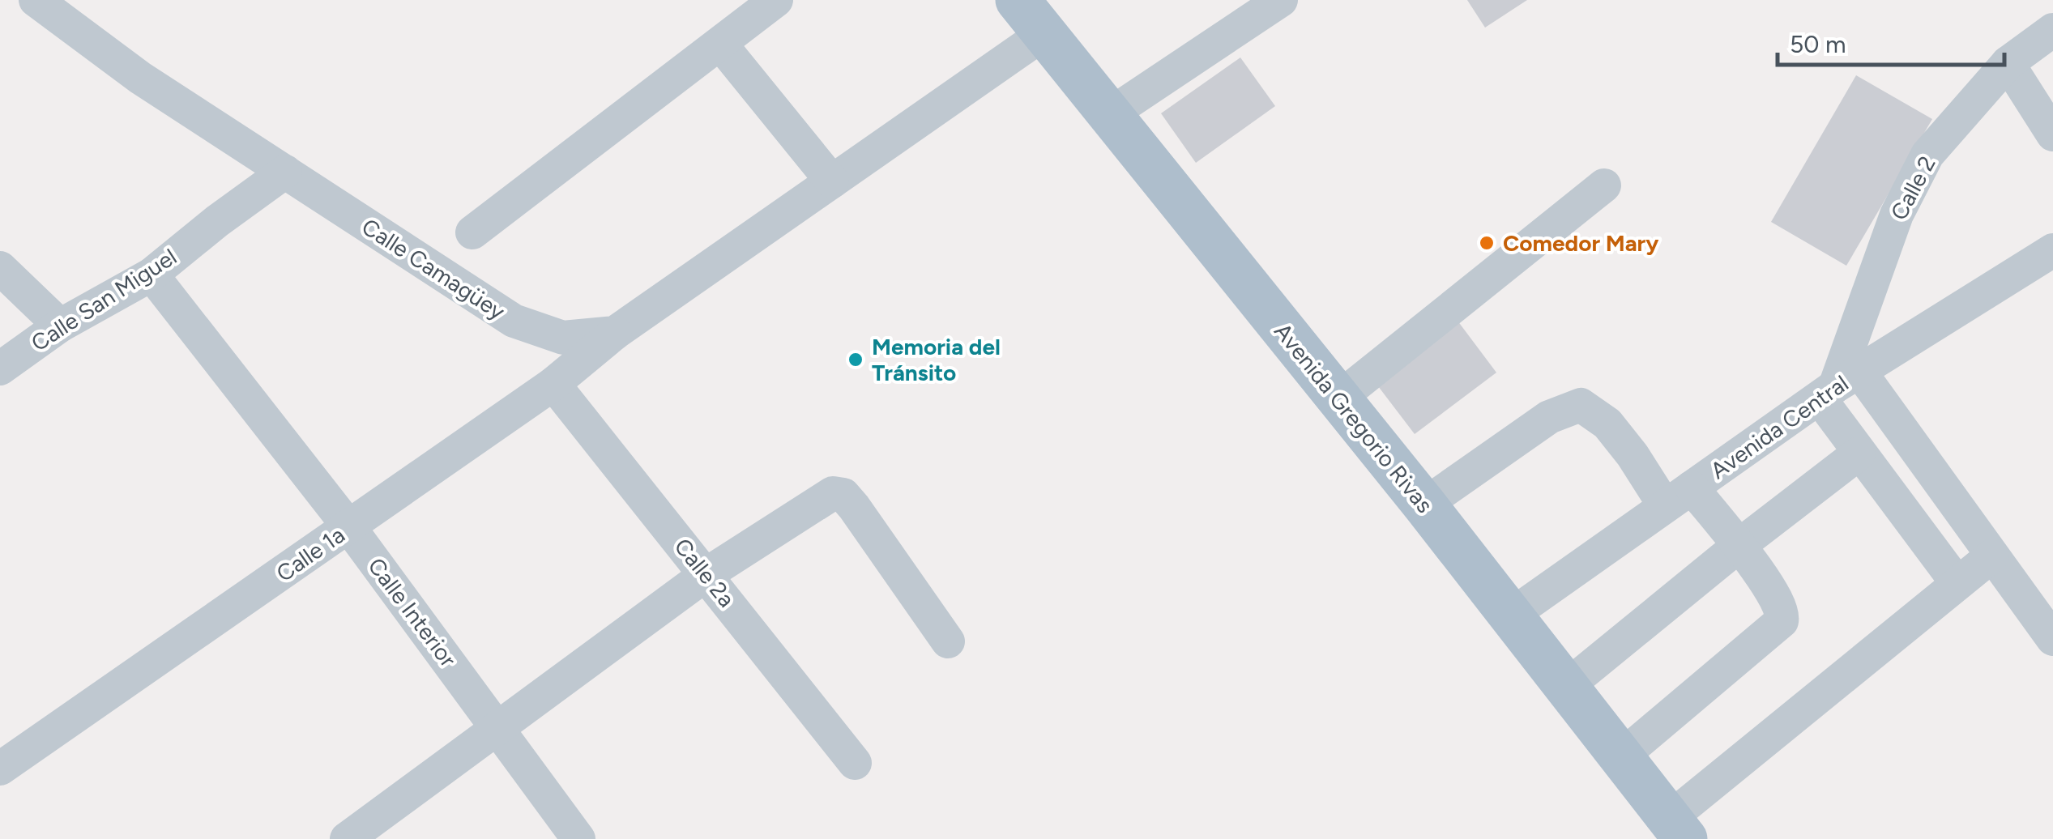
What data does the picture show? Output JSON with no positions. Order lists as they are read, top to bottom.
{
  "streets": {
    "main road": ["Avenida Gregorio Rivas"],
    "street": [
      "Calle 2",
      "Calle Camagüey",
      "Calle San Miguel",
      "Avenida Central",
      "Calle 1a",
      "Calle 2a",
      "Calle Interior"
    ]
  },
  "crossings": [
    ["Calle 2", "Avenida Central"],
    ["Calle Camagüey", "Calle San Miguel"],
    ["Calle Camagüey", "Calle 1a"],
    ["Calle San Miguel", "Calle Interior"],
    ["Avenida Gregorio Rivas", "Avenida Central"],
    ["Calle 1a", "Calle 2a"],
    ["Calle 1a", "Calle Interior"]
  ],
  "places": ["Comedor Mary", "Memoria del Tránsito"],
  "scale_bar": "50 m"
}
